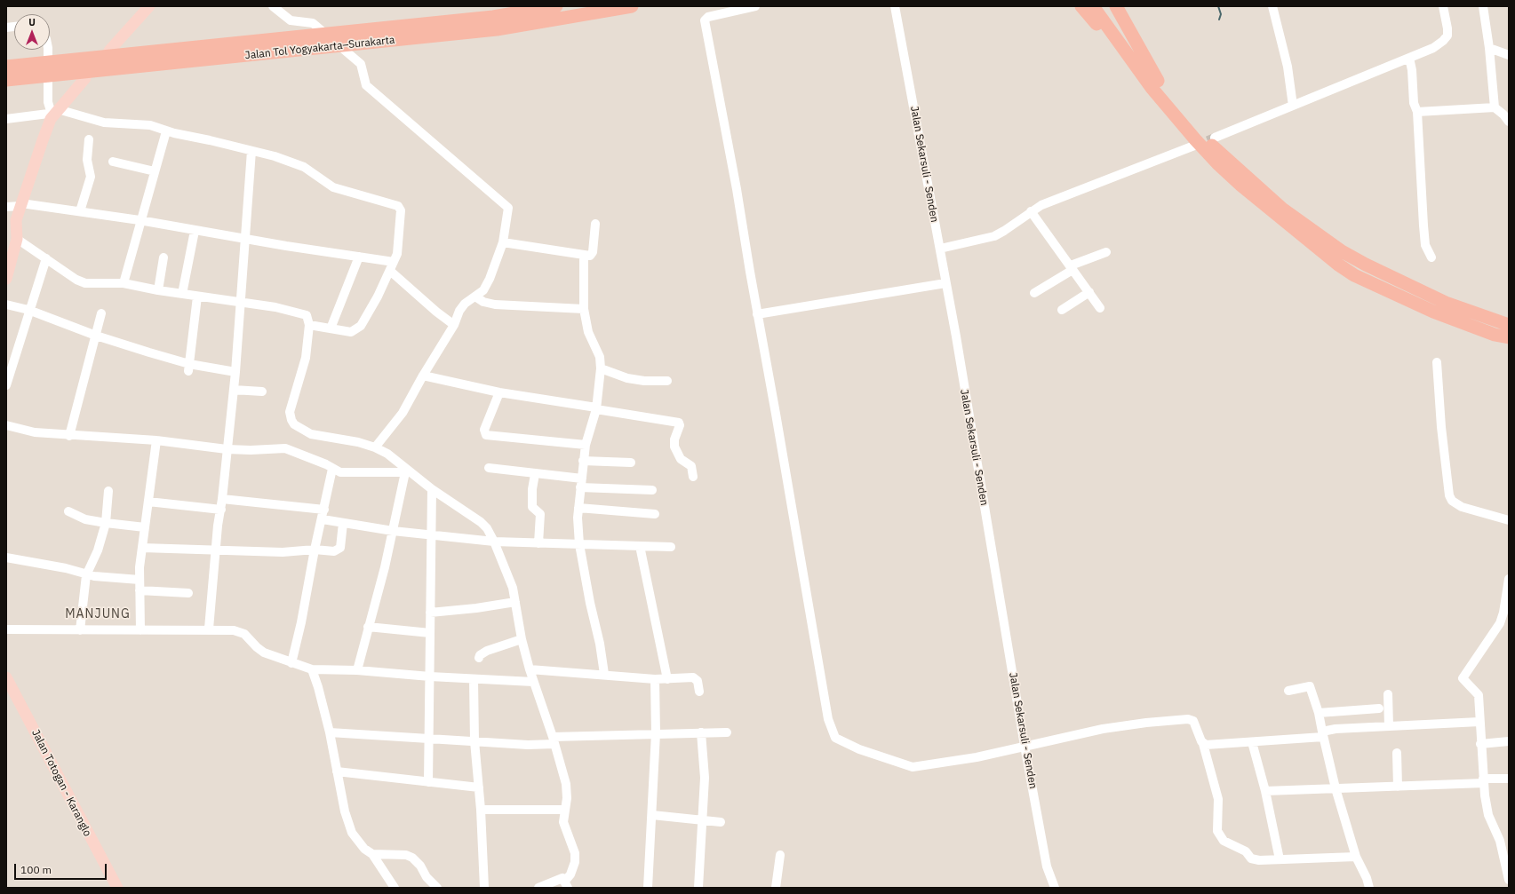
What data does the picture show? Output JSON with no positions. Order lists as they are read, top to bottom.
{
  "streets": {
    "highway": ["Jalan Tol Yogyakarta–Surakarta"],
    "main road": ["Jalan Totogan - Karanglo"],
    "street": ["Jalan Sekarsuli - Senden"]
  },
  "districts": ["MANJUNG"],
  "scale_bar": "100 m",
  "north": "top"
}
